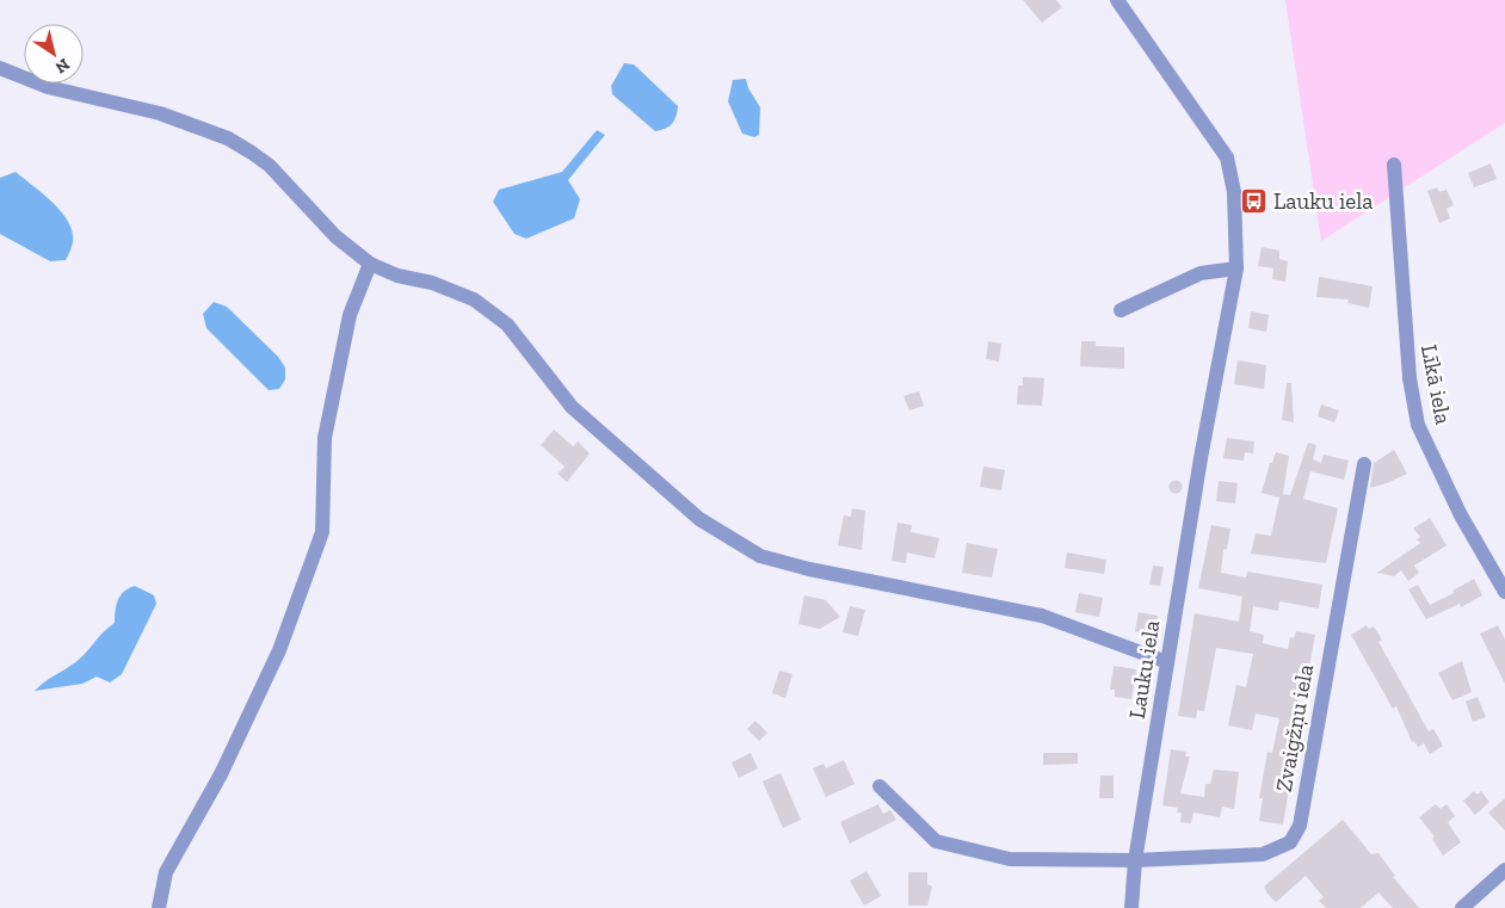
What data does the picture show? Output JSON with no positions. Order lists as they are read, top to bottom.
{
  "streets": {
    "street": ["Līkā iela", "Lauku iela", "Zvaigžņu iela"]
  },
  "crossings": [
    ["Lauku iela", "Zvaigžņu iela"]
  ],
  "places": {
    "bus stop": ["Lauku iela"]
  },
  "north": "bottom right"
}
